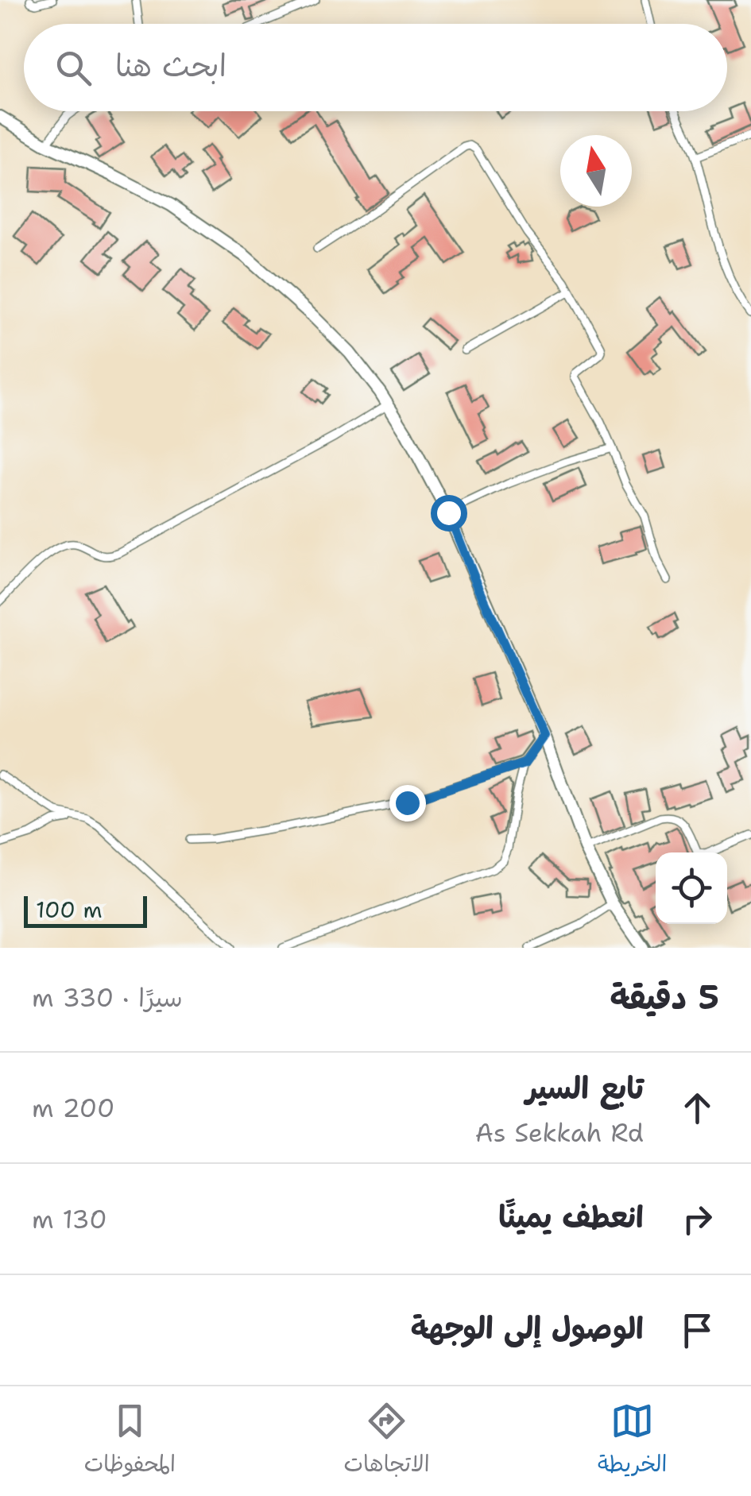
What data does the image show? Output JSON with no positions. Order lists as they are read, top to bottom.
{
  "scale_bar": "100 m",
  "north": "top",
  "page": {
    "search": "ابحث هنا",
    "scale": "100 m",
    "heading": ["5 دقيقة", "سيرًا · 330 m"],
    "list": [
      ["تابع السير", "As Sekkah Rd", "200 m"],
      ["انعطف يمينًا", "130 m"],
      "الوصول إلى الوجهة"
    ],
    "nav": ["الخريطة", "الاتجاهات", "المحفوظات"]
  }
}
